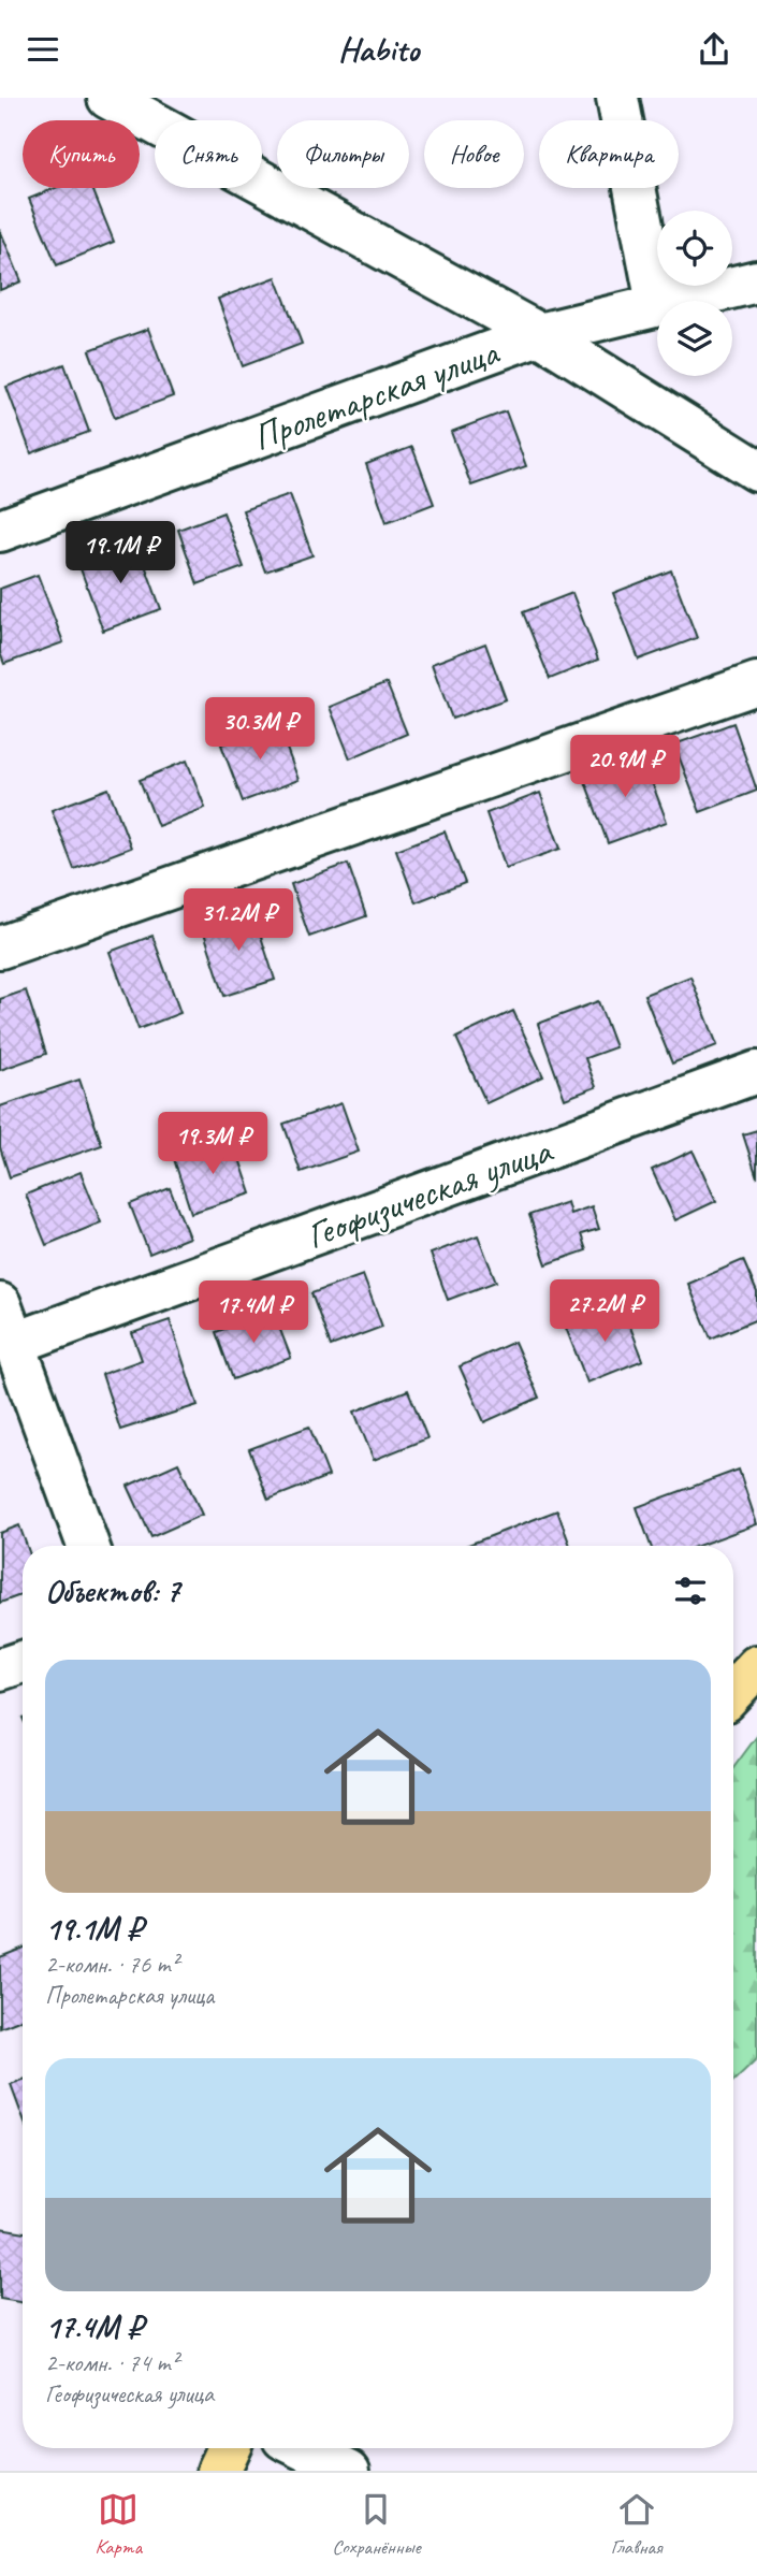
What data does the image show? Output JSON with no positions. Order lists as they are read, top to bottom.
{
  "streets": {
    "street": ["Пролетарская улица", "Геофизическая улица"]
  },
  "page": {
    "header": "Habito",
    "chip": [
      "Купить",
      "Снять",
      "Фильтры",
      "Новое",
      "Квартира"
    ],
    "price": [
      "19.1M ₽",
      "30.3M ₽",
      "20.9M ₽",
      "31.2M ₽",
      "19.3M ₽",
      "27.2M ₽",
      "17.4M ₽"
    ],
    "heading": "Объектов: 7",
    "list": [
      {
        "name": "19.1M ₽",
        "note": "2-комн. · 76 m² · Пролетарская улица"
      },
      {
        "name": "17.4M ₽",
        "note": "2-комн. · 74 m² · Геофизическая улица"
      }
    ],
    "tabs": ["Карта", "Сохранённые", "Главная"]
  }
}
